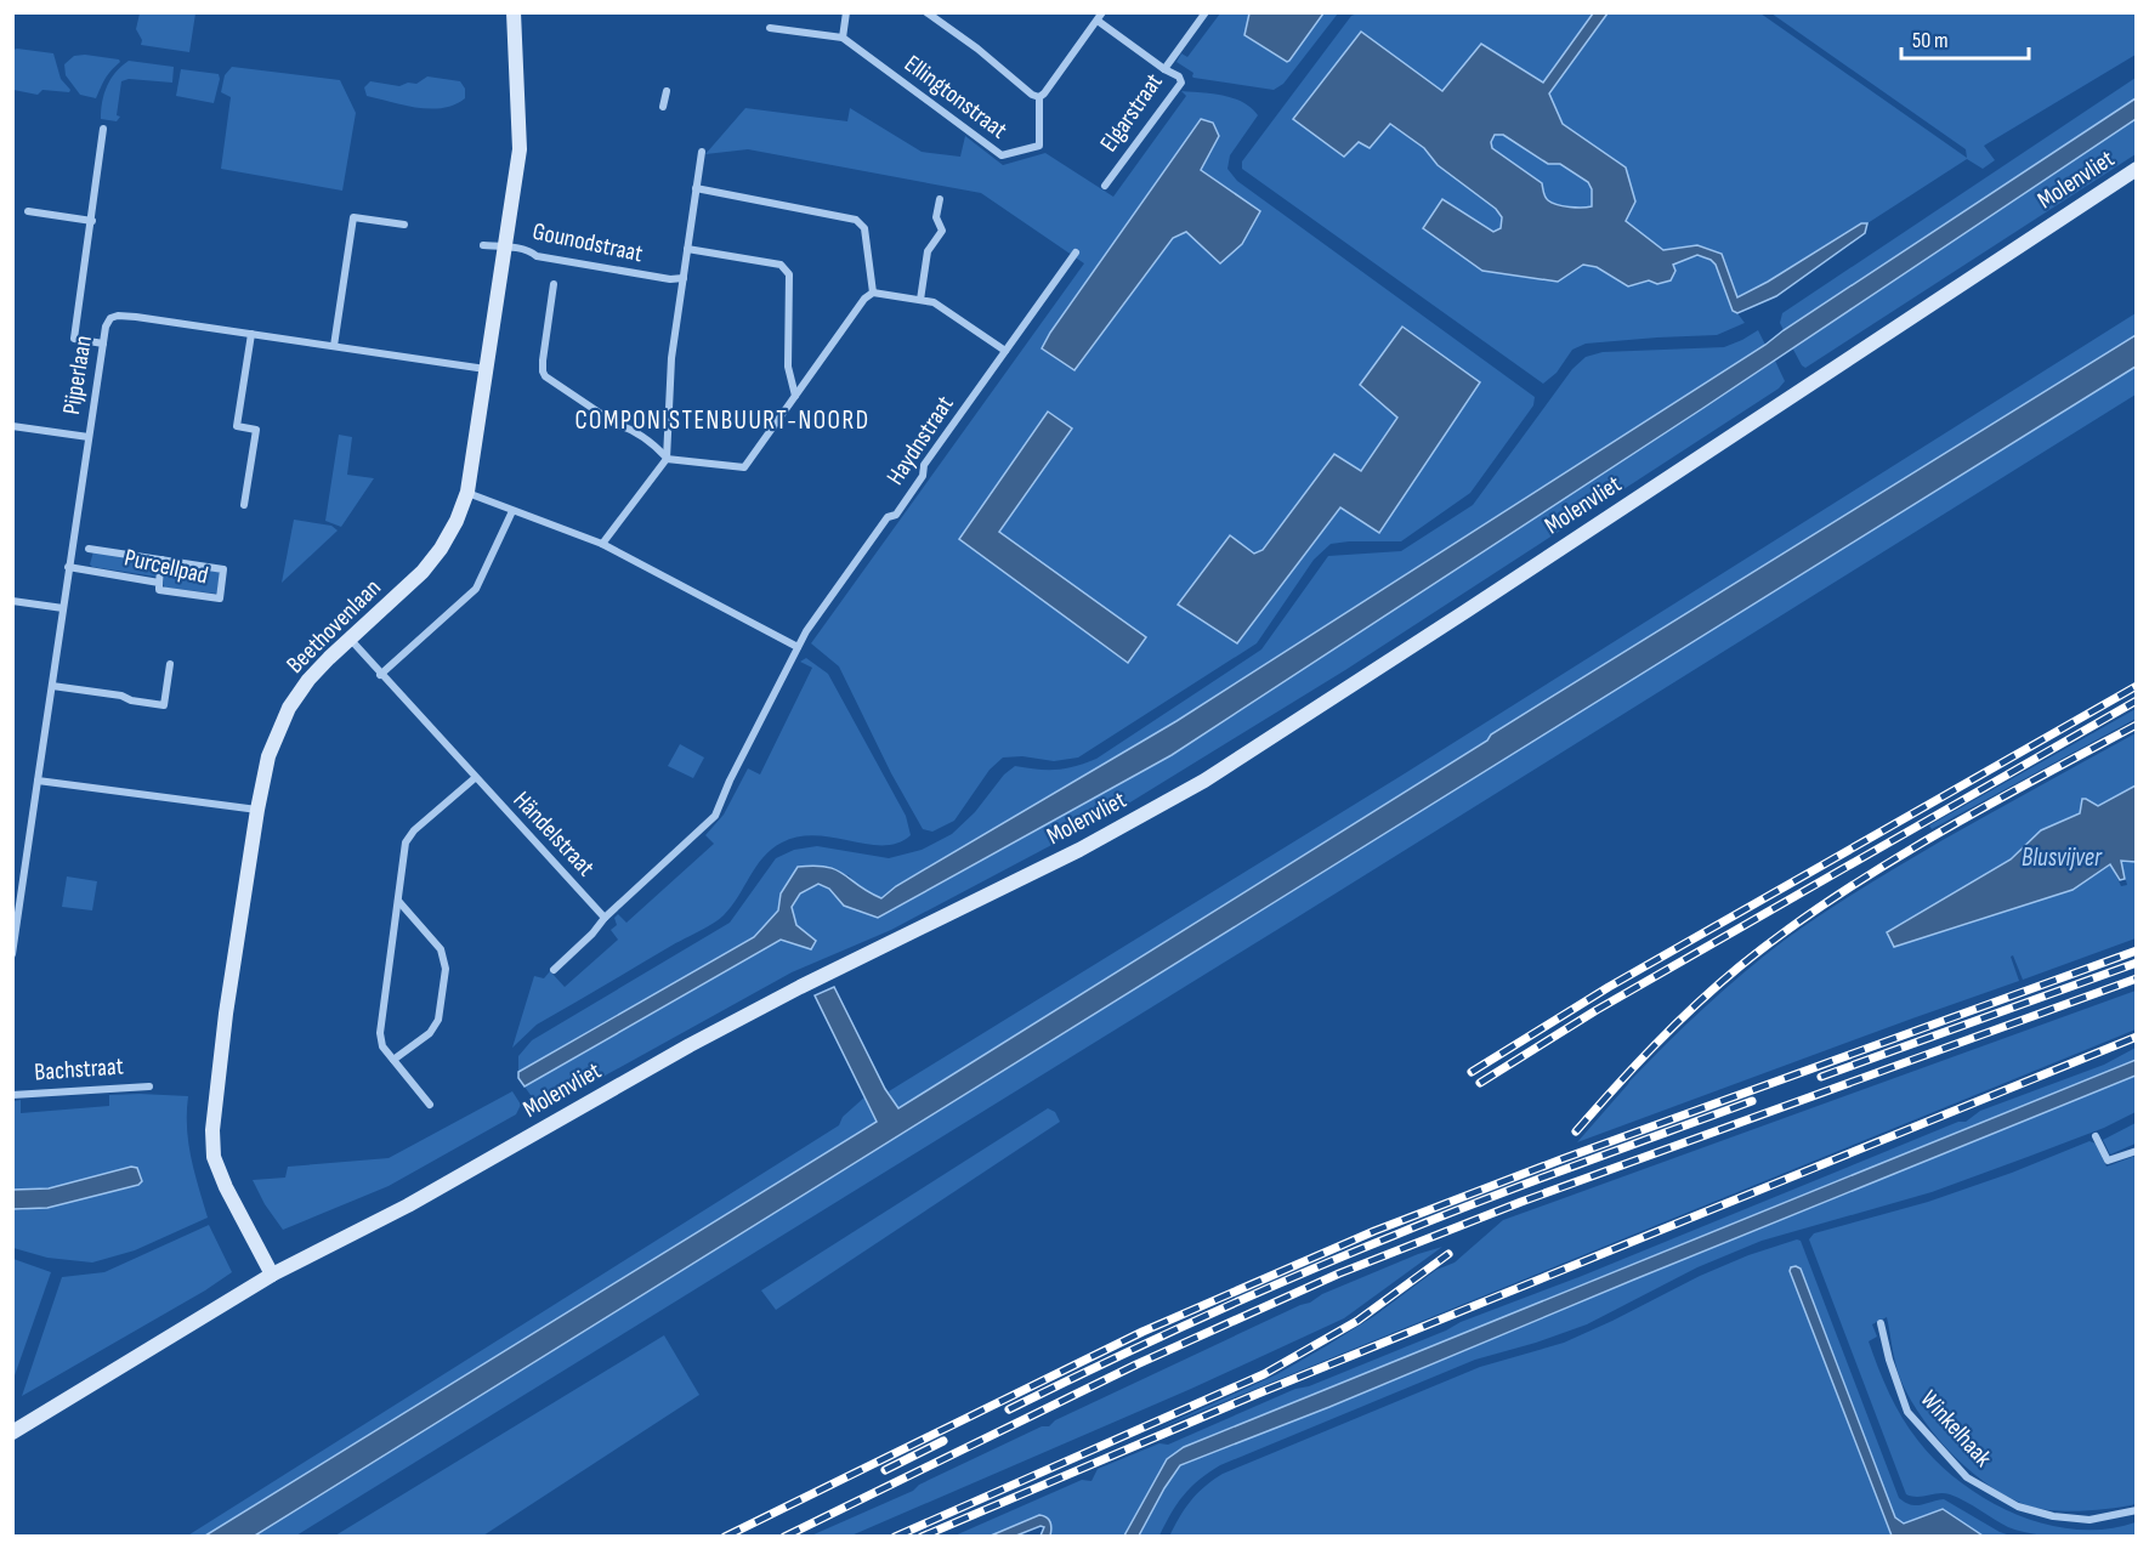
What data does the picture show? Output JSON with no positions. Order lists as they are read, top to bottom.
{
  "streets": {
    "street": [
      "Ellingtonstraat",
      "Elgarstraat",
      "Molenvliet",
      "Gounodstraat",
      "Pijperlaan",
      "Haydnstraat",
      "Purcellpad",
      "Beethovenlaan",
      "Händelstraat",
      "Bachstraat",
      "Winkelhaak"
    ]
  },
  "crossings": [
    ["Molenvliet", "Beethovenlaan"],
    ["Gounodstraat", "Beethovenlaan"],
    ["Pijperlaan", "Purcellpad"],
    ["Pijperlaan", "Beethovenlaan"],
    ["Haydnstraat", "Händelstraat"],
    ["Beethovenlaan", "Händelstraat"]
  ],
  "districts": ["COMPONISTENBUURT-NOORD"],
  "water": ["Blusvijver"],
  "scale_bar": "50 m"
}
